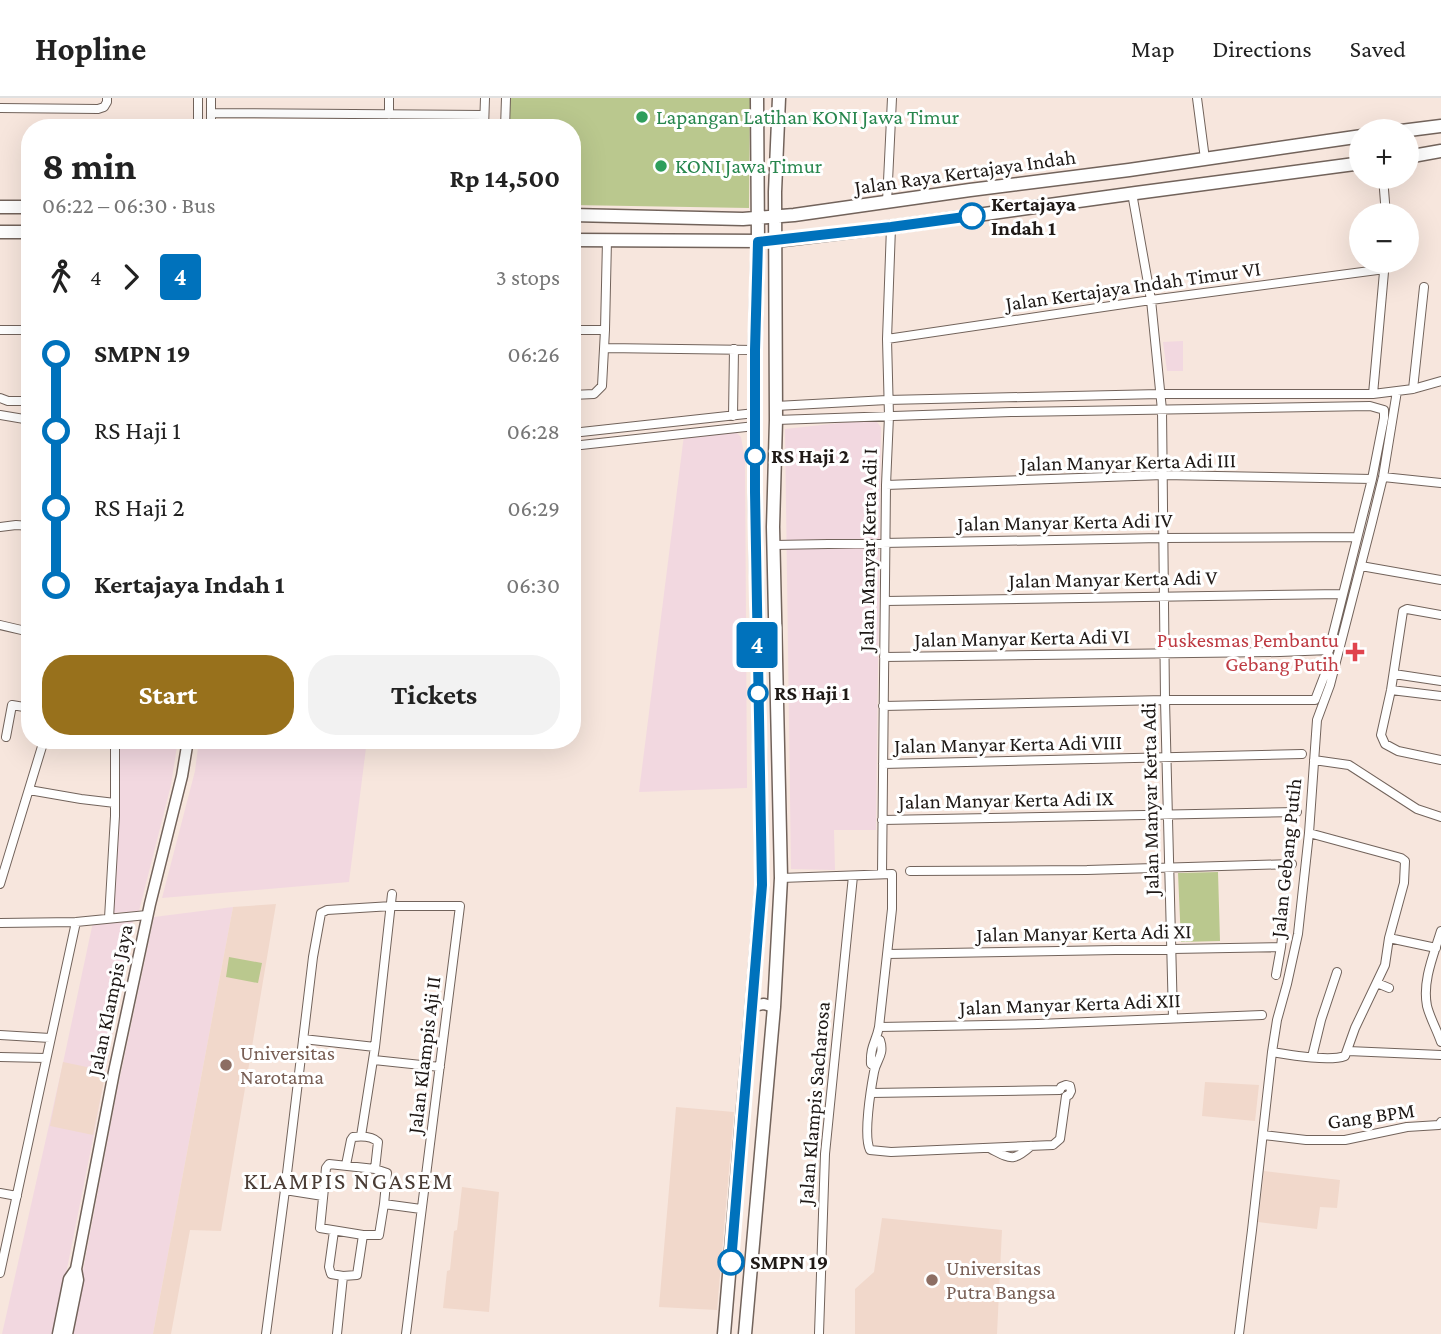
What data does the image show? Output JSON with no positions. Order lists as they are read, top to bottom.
{
  "streets": {
    "main road": ["Jalan Raya Kertajaya Indah", "Jalan Klampis Jaya"],
    "street": [
      "Jalan Kertajaya Indah Timur VI",
      "Jalan Manyar Kerta Adi III",
      "Jalan Manyar Kerta Adi IV",
      "Jalan Manyar Kerta Adi I",
      "Jalan Manyar Kerta Adi V",
      "Jalan Manyar Kerta Adi VI",
      "Jalan Manyar Kerta Adi VIII",
      "Jalan Manyar Kerta Adi",
      "Jalan Manyar Kerta Adi IX",
      "Jalan Gebang Putih",
      "Jalan Manyar Kerta Adi XI",
      "Jalan Manyar Kerta Adi XII",
      "Jalan Klampis Aji II",
      "Jalan Klampis Sacharosa",
      "Gang BPM"
    ]
  },
  "crossings": [
    ["Jalan Raya Kertajaya Indah", "Jalan Manyar Kerta Adi I"],
    ["Jalan Raya Kertajaya Indah", "Jalan Manyar Kerta Adi"],
    ["Jalan Kertajaya Indah Timur VI", "Jalan Manyar Kerta Adi I"],
    ["Jalan Kertajaya Indah Timur VI", "Jalan Manyar Kerta Adi"],
    ["Jalan Manyar Kerta Adi III", "Jalan Manyar Kerta Adi I"],
    ["Jalan Manyar Kerta Adi III", "Jalan Manyar Kerta Adi"],
    ["Jalan Manyar Kerta Adi IV", "Jalan Manyar Kerta Adi I"],
    ["Jalan Manyar Kerta Adi IV", "Jalan Manyar Kerta Adi"],
    ["Jalan Manyar Kerta Adi I", "Jalan Manyar Kerta Adi V"],
    ["Jalan Manyar Kerta Adi I", "Jalan Manyar Kerta Adi VI"],
    ["Jalan Manyar Kerta Adi I", "Jalan Manyar Kerta Adi VIII"],
    ["Jalan Manyar Kerta Adi I", "Jalan Manyar Kerta Adi IX"],
    ["Jalan Manyar Kerta Adi I", "Jalan Manyar Kerta Adi XI"],
    ["Jalan Manyar Kerta Adi V", "Jalan Manyar Kerta Adi"],
    ["Jalan Manyar Kerta Adi VI", "Jalan Manyar Kerta Adi"],
    ["Jalan Manyar Kerta Adi VIII", "Jalan Manyar Kerta Adi"],
    ["Jalan Manyar Kerta Adi", "Jalan Manyar Kerta Adi IX"],
    ["Jalan Manyar Kerta Adi", "Jalan Manyar Kerta Adi XI"],
    ["Jalan Manyar Kerta Adi", "Jalan Manyar Kerta Adi XII"],
    ["Jalan Gebang Putih", "Gang BPM"]
  ],
  "districts": ["KLAMPIS NGASEM"],
  "places": {
    "other": [
      "Lapangan Latihan KONI Jawa Timur",
      "KONI Jawa Timur",
      "Kertajaya Indah 1",
      "RS Haji 2",
      "RS Haji 1",
      "Universitas Narotama",
      "SMPN 19",
      "Universitas Putra Bangsa"
    ],
    "health": ["Puskesmas Pembantu Gebang Putih"]
  },
  "lines": ["bus line 4"],
  "page": {
    "header": "Hopline",
    "nav": ["Map", "Directions", "Saved"],
    "on_map": "4",
    "map_buttons": ["+", "−"],
    "heading": ["8 min", "06:22 – 06:30 · Bus", "Rp 14,500"],
    "legs": ["4", "4", "3 stops"],
    "list": [
      {
        "name": "SMPN 19",
        "value": "06:26"
      },
      {
        "name": "RS Haji 1",
        "value": "06:28"
      },
      {
        "name": "RS Haji 2",
        "value": "06:29"
      },
      {
        "name": "Kertajaya Indah 1",
        "value": "06:30"
      }
    ],
    "buttons": ["Start", "Tickets"]
  }
}
